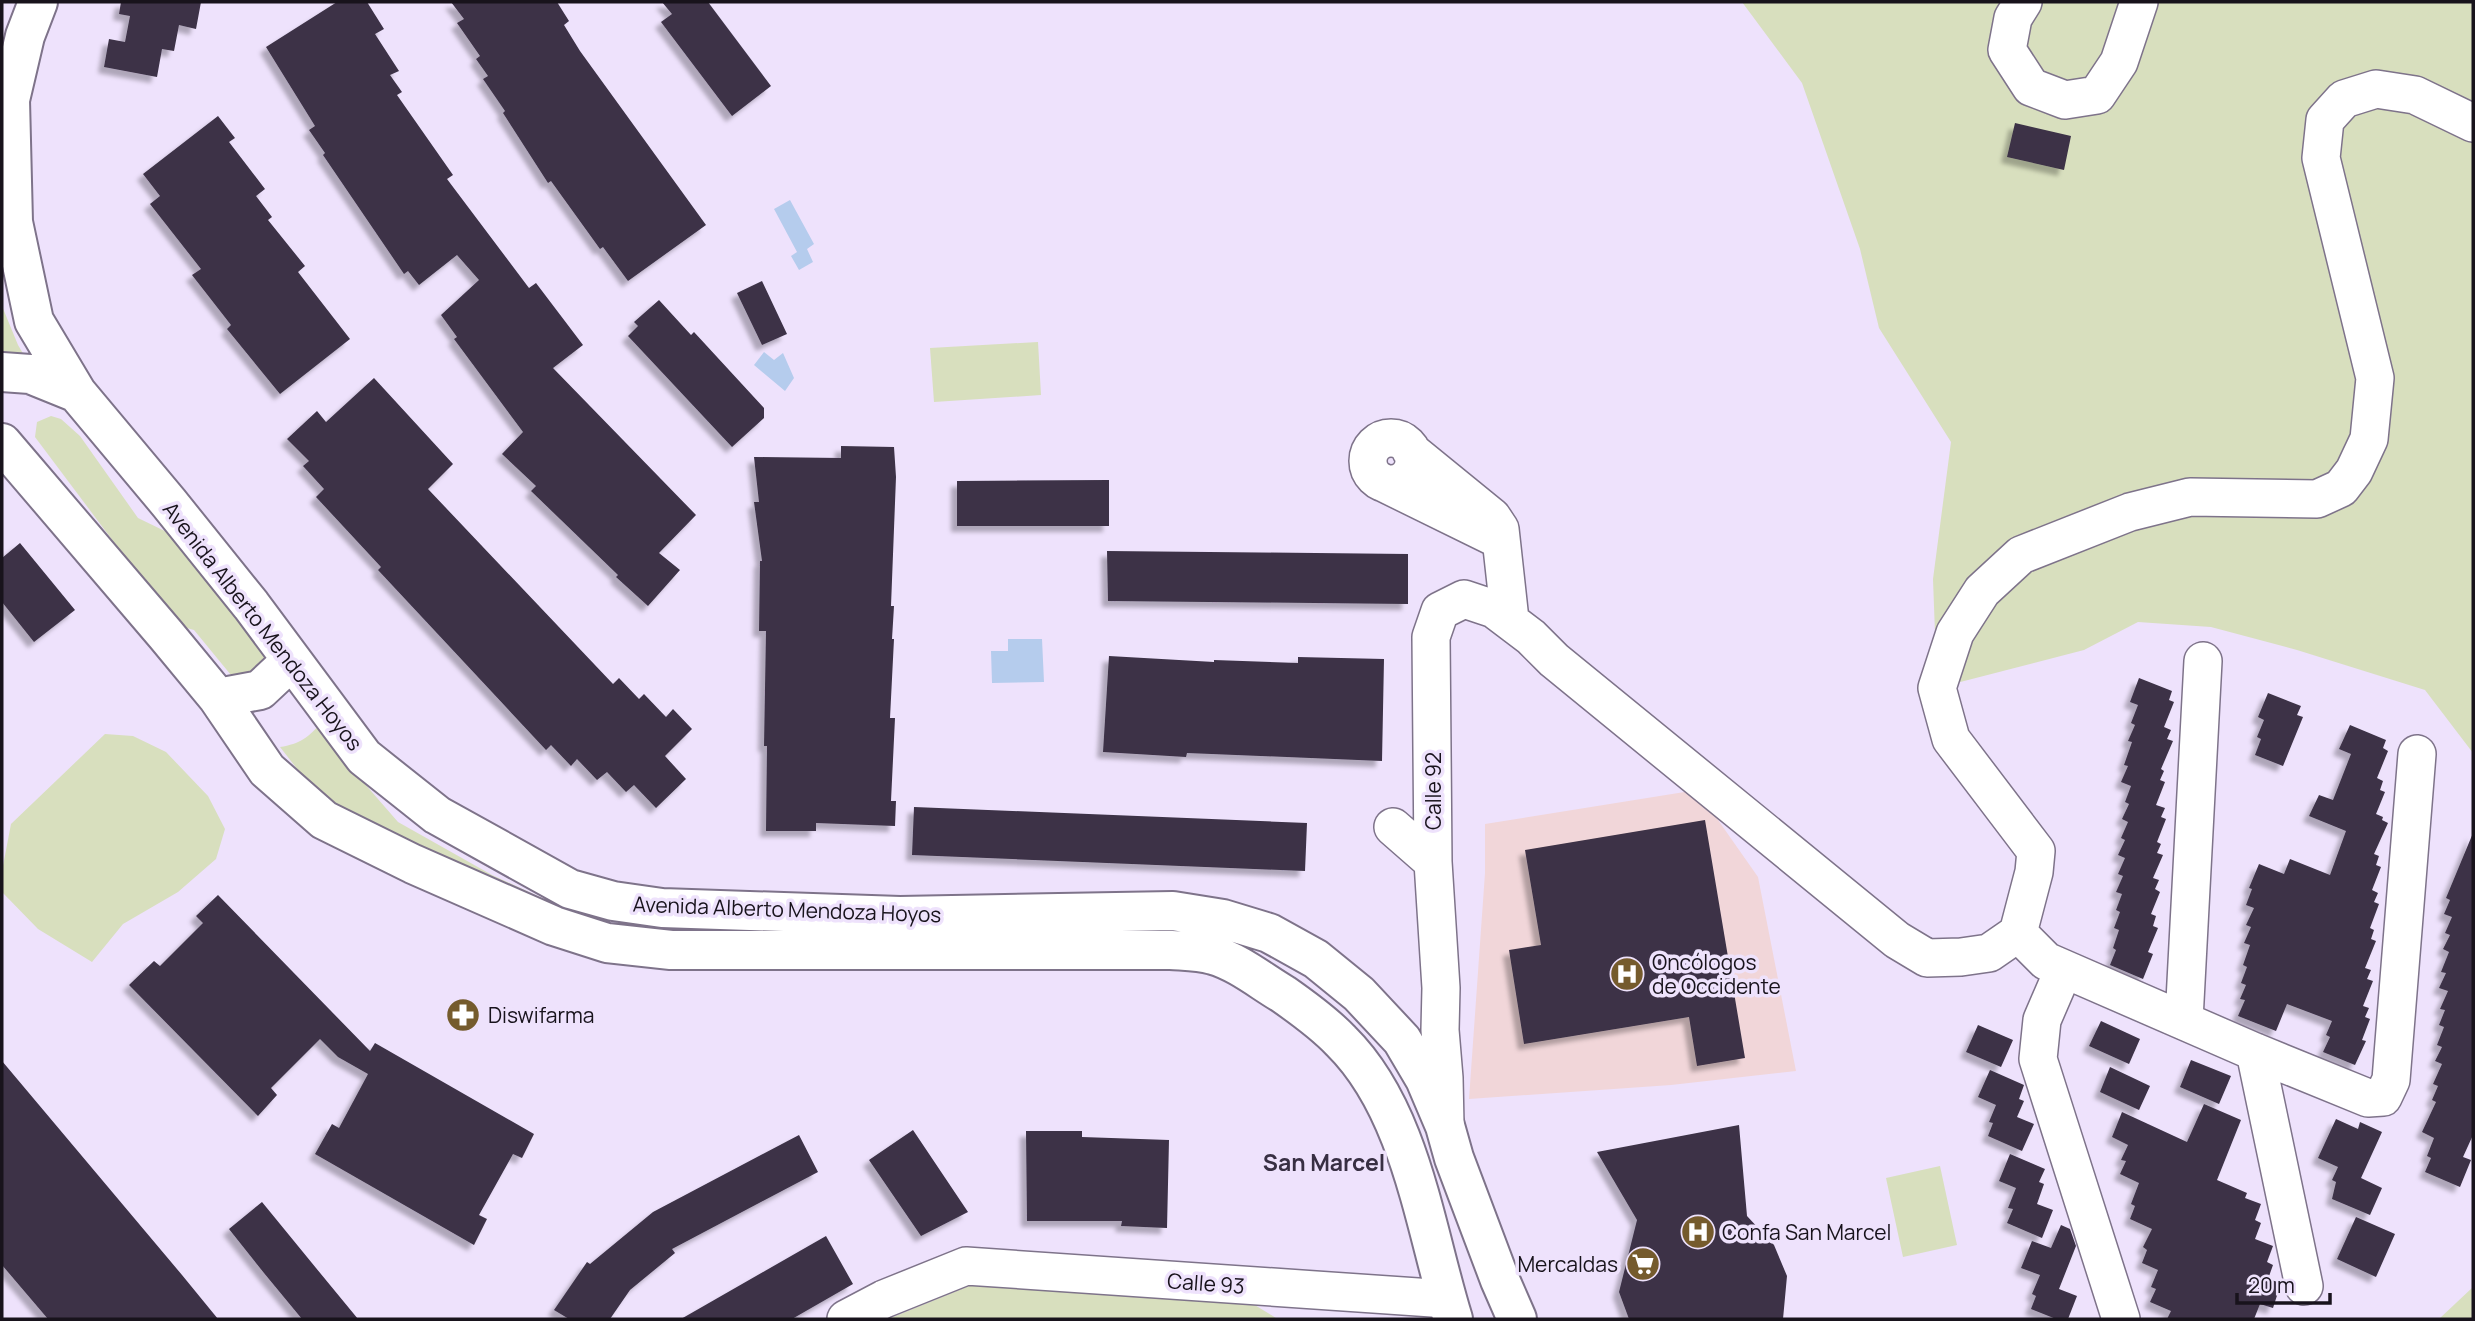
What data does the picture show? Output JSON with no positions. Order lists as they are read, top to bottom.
{
  "streets": {
    "main road": ["Avenida Alberto Mendoza Hoyos"],
    "street": ["Calle 92", "Calle 93"]
  },
  "crossings": [
    ["Avenida Alberto Mendoza Hoyos", "Calle 92"],
    ["Avenida Alberto Mendoza Hoyos", "Calle 93"]
  ],
  "districts": ["San Marcel"],
  "places": {
    "hospital": ["Oncólogos de Occidente", "Confa San Marcel"],
    "pharmacy": ["Diswifarma"],
    "supermarket": ["Mercaldas"]
  },
  "scale_bar": "20 m"
}
